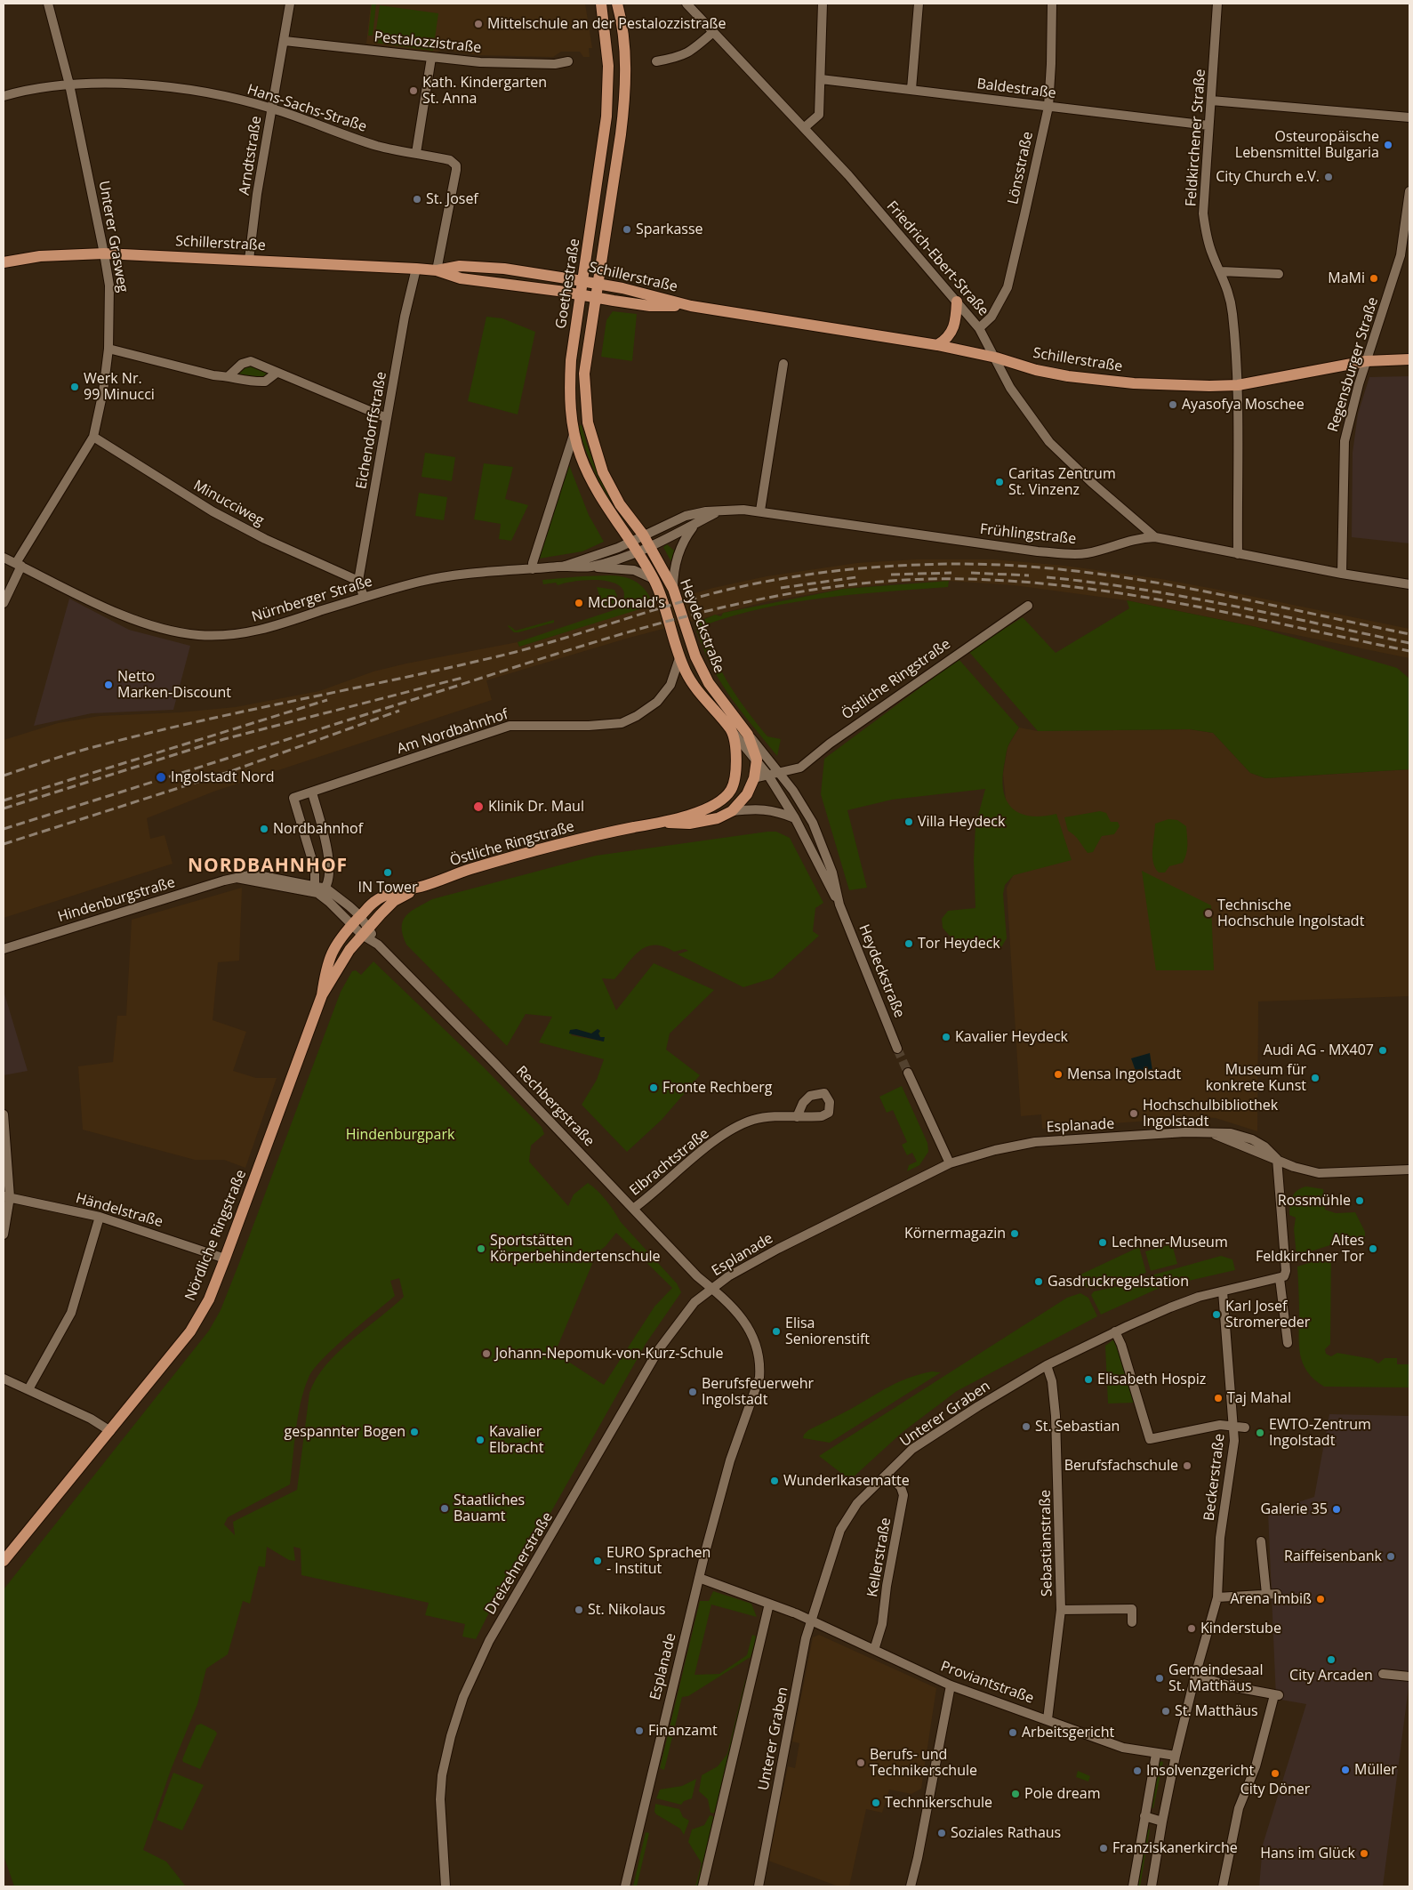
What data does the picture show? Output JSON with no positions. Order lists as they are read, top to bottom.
{
  "streets": {
    "main road": [
      "Schillerstraße",
      "Goethestraße",
      "Heydeckstraße",
      "Östliche Ringstraße",
      "Nördliche Ringstraße"
    ],
    "street": [
      "Pestalozzistraße",
      "Baldestraße",
      "Hans-Sachs-Straße",
      "Feldkirchener Straße",
      "Arndtstraße",
      "Lönsstraße",
      "Unterer Grasweg",
      "Friedrich-Ebert-Straße",
      "Regensburger Straße",
      "Eichendorffstraße",
      "Minucciweg",
      "Frühlingstraße",
      "Nürnberger Straße",
      "Am Nordbahnhof",
      "Hindenburgstraße",
      "Rechbergstraße",
      "Esplanade",
      "Elbrachtstraße",
      "Händelstraße",
      "Unterer Graben",
      "Beckerstraße",
      "Sebastianstraße",
      "Kellerstraße",
      "Dreizehnerstraße",
      "Proviantstraße"
    ]
  },
  "crossings": [
    ["Pestalozzistraße", "Arndtstraße"],
    ["Baldestraße", "Feldkirchener Straße"],
    ["Baldestraße", "Lönsstraße"],
    ["Hans-Sachs-Straße", "Arndtstraße"],
    ["Hans-Sachs-Straße", "Unterer Grasweg"],
    ["Feldkirchener Straße", "Schillerstraße"],
    ["Feldkirchener Straße", "Frühlingstraße"],
    ["Arndtstraße", "Schillerstraße"],
    ["Lönsstraße", "Friedrich-Ebert-Straße"],
    ["Unterer Grasweg", "Schillerstraße"],
    ["Unterer Grasweg", "Minucciweg"],
    ["Unterer Grasweg", "Nürnberger Straße"],
    ["Schillerstraße", "Friedrich-Ebert-Straße"],
    ["Schillerstraße", "Goethestraße"],
    ["Schillerstraße", "Regensburger Straße"],
    ["Schillerstraße", "Eichendorffstraße"],
    ["Friedrich-Ebert-Straße", "Frühlingstraße"],
    ["Goethestraße", "Frühlingstraße"],
    ["Goethestraße", "Nürnberger Straße"],
    ["Goethestraße", "Heydeckstraße"],
    ["Regensburger Straße", "Frühlingstraße"],
    ["Eichendorffstraße", "Minucciweg"],
    ["Eichendorffstraße", "Nürnberger Straße"],
    ["Frühlingstraße", "Nürnberger Straße"],
    ["Frühlingstraße", "Heydeckstraße"],
    ["Nürnberger Straße", "Heydeckstraße"],
    ["Heydeckstraße", "Östliche Ringstraße"],
    ["Heydeckstraße", "Am Nordbahnhof"],
    ["Östliche Ringstraße", "Hindenburgstraße"],
    ["Östliche Ringstraße", "Rechbergstraße"],
    ["Östliche Ringstraße", "Nördliche Ringstraße"],
    ["Am Nordbahnhof", "Hindenburgstraße"],
    ["Hindenburgstraße", "Rechbergstraße"],
    ["Hindenburgstraße", "Nördliche Ringstraße"],
    ["Rechbergstraße", "Esplanade"],
    ["Rechbergstraße", "Elbrachtstraße"],
    ["Rechbergstraße", "Nördliche Ringstraße"],
    ["Rechbergstraße", "Dreizehnerstraße"],
    ["Esplanade", "Dreizehnerstraße"],
    ["Esplanade", "Proviantstraße"],
    ["Händelstraße", "Nördliche Ringstraße"],
    ["Unterer Graben", "Beckerstraße"],
    ["Unterer Graben", "Sebastianstraße"],
    ["Unterer Graben", "Kellerstraße"],
    ["Unterer Graben", "Proviantstraße"],
    ["Beckerstraße", "Proviantstraße"],
    ["Sebastianstraße", "Proviantstraße"],
    ["Kellerstraße", "Proviantstraße"]
  ],
  "districts": ["NORDBAHNHOF"],
  "parks": ["Hindenburgpark"],
  "places": [
    "Mittelschule an der Pestalozzistraße",
    "Kath. Kindergarten St. Anna",
    "Osteuropäische Lebensmittel Bulgaria",
    "City Church e.V.",
    "St. Josef",
    "Sparkasse",
    "MaMi",
    "Werk Nr. 99 Minucci",
    "Ayasofya Moschee",
    "Caritas Zentrum St. Vinzenz",
    "McDonald's",
    "Netto Marken-Discount",
    "Ingolstadt Nord",
    "Klinik Dr. Maul",
    "Villa Heydeck",
    "Nordbahnhof",
    "IN Tower",
    "Technische Hochschule Ingolstadt",
    "Tor Heydeck",
    "Kavalier Heydeck",
    "Audi AG - MX407",
    "Mensa Ingolstadt",
    "Museum für konkrete Kunst",
    "Fronte Rechberg",
    "Hochschulbibliothek Ingolstadt",
    "Rossmühle",
    "Körnermagazin",
    "Lechner-Museum",
    "Sportstätten Körperbehindertenschule",
    "Altes Feldkirchner Tor",
    "Gasdruckregelstation",
    "Karl Josef Stromereder",
    "Elisa Seniorenstift",
    "Johann-Nepomuk-von-Kurz-Schule",
    "Elisabeth Hospiz",
    "Berufsfeuerwehr Ingolstadt",
    "Taj Mahal",
    "St. Sebastian",
    "gespannter Bogen",
    "EWTO-Zentrum Ingolstadt",
    "Kavalier Elbracht",
    "Berufsfachschule",
    "Wunderlkasematte",
    "Staatliches Bauamt",
    "Galerie 35",
    "Raiffeisenbank",
    "EURO Sprachen - Institut",
    "Arena Imbiß",
    "St. Nikolaus",
    "Kinderstube",
    "City Arcaden",
    "Gemeindesaal St. Matthäus",
    "St. Matthäus",
    "Finanzamt",
    "Arbeitsgericht",
    "Berufs- und Technikerschule",
    "Müller",
    "Insolvenzgericht",
    "City Döner",
    "Pole dream",
    "Technikerschule",
    "Soziales Rathaus",
    "Franziskanerkirche",
    "Hans im Glück"
  ]
}
